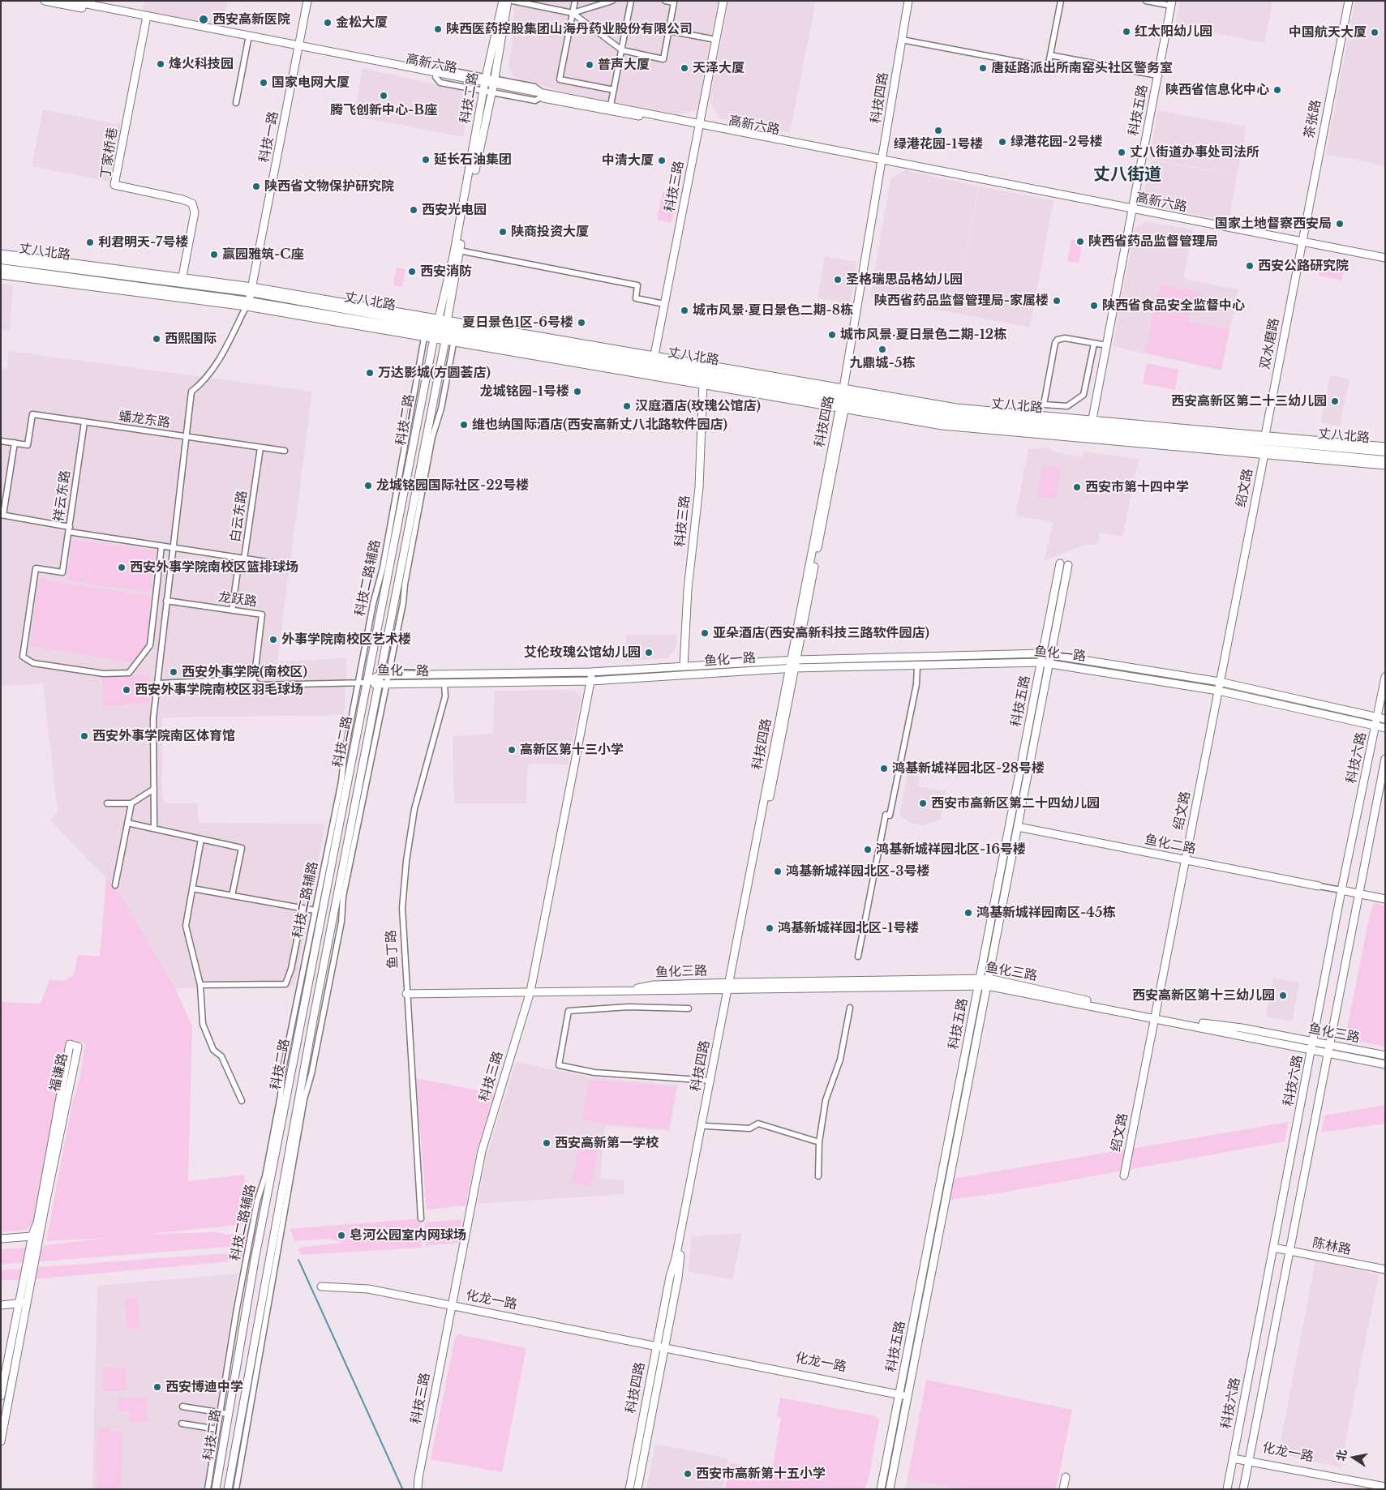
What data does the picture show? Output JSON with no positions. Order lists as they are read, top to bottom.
{
  "streets": {
    "main road": ["丈八北路"],
    "street": [
      "高新六路",
      "科技二路",
      "科技四路",
      "科技五路",
      "茶张路",
      "科技一路",
      "丁家桥巷",
      "科技三路",
      "双水磨路",
      "蟠龙东路",
      "绍文路",
      "祥云东路",
      "白云东路",
      "科技二路辅路",
      "龙跃路",
      "鱼化一路",
      "科技六路",
      "鱼化二路",
      "鱼丁路",
      "鱼化三路",
      "福谦路",
      "陈林路",
      "化龙一路"
    ]
  },
  "crossings": [
    ["高新六路", "科技二路"],
    ["高新六路", "科技四路"],
    ["高新六路", "科技五路"],
    ["高新六路", "茶张路"],
    ["高新六路", "科技一路"],
    ["高新六路", "丁家桥巷"],
    ["高新六路", "科技三路"],
    ["高新六路", "双水磨路"],
    ["科技二路", "丈八北路"],
    ["科技二路", "鱼化一路"],
    ["科技四路", "丈八北路"],
    ["科技四路", "鱼化一路"],
    ["科技四路", "鱼化三路"],
    ["科技四路", "化龙一路"],
    ["科技五路", "丈八北路"],
    ["科技五路", "鱼化一路"],
    ["科技五路", "鱼化二路"],
    ["科技五路", "鱼化三路"],
    ["科技五路", "化龙一路"],
    ["茶张路", "双水磨路"],
    ["科技一路", "丈八北路"],
    ["丁家桥巷", "丈八北路"],
    ["科技三路", "丈八北路"],
    ["科技三路", "鱼化一路"],
    ["科技三路", "鱼化三路"],
    ["科技三路", "化龙一路"],
    ["丈八北路", "双水磨路"],
    ["丈八北路", "绍文路"],
    ["丈八北路", "科技二路辅路"],
    ["双水磨路", "绍文路"],
    ["蟠龙东路", "祥云东路"],
    ["蟠龙东路", "白云东路"],
    ["绍文路", "鱼化一路"],
    ["绍文路", "鱼化二路"],
    ["绍文路", "鱼化三路"],
    ["白云东路", "龙跃路"],
    ["鱼化一路", "科技六路"],
    ["鱼化一路", "鱼丁路"],
    ["科技六路", "鱼化三路"],
    ["科技六路", "陈林路"],
    ["科技六路", "化龙一路"],
    ["鱼丁路", "鱼化三路"]
  ],
  "districts": ["丈八街道"],
  "places": [
    "西安高新医院",
    "金松大厦",
    "陕西医药控股集团山海丹药业股份有限公司",
    "红太阳幼儿园",
    "中国航天大厦",
    "烽火科技园",
    "普声大厦",
    "天泽大厦",
    "唐延路派出所南窑头社区警务室",
    "国家电网大厦",
    "陕西省信息化中心",
    "腾飞创新中心-B座",
    "绿港花园-1号楼",
    "绿港花园-2号楼",
    "丈八街道办事处司法所",
    "延长石油集团",
    "中清大厦",
    "陕西省文物保护研究院",
    "西安光电园",
    "国家土地督察西安局",
    "陕商投资大厦",
    "陕西省药品监督管理局",
    "利君明天-7号楼",
    "赢园雅筑-C座",
    "西安公路研究院",
    "西安消防",
    "圣格瑞思品格幼儿园",
    "陕西省药品监督管理局-家属楼",
    "陕西省食品安全监督中心",
    "城市风景·夏日景色二期-8栋",
    "夏日景色1区-6号楼",
    "城市风景·夏日景色二期-12栋",
    "西熙国际",
    "九鼎城-5栋",
    "万达影城(方圆荟店)",
    "龙城铭园-1号楼",
    "西安高新区第二十三幼儿园",
    "汉庭酒店(玫瑰公馆店)",
    "维也纳国际酒店(西安高新丈八北路软件园店)",
    "龙城铭园国际社区-22号楼",
    "西安市第十四中学",
    "西安外事学院南校区篮排球场",
    "亚朵酒店(西安高新科技三路软件园店)",
    "外事学院南校区艺术楼",
    "艾伦玫瑰公馆幼儿园",
    "西安外事学院(南校区)",
    "西安外事学院南校区羽毛球场",
    "西安外事学院南区体育馆",
    "高新区第十三小学",
    "鸿基新城祥园北区-28号楼",
    "西安市高新区第二十四幼儿园",
    "鸿基新城祥园北区-16号楼",
    "鸿基新城祥园北区-3号楼",
    "鸿基新城祥园南区-45栋",
    "鸿基新城祥园北区-1号楼",
    "西安高新区第十三幼儿园",
    "西安高新第一学校",
    "皂河公园室内网球场",
    "西安博迪中学",
    "西安市高新第十五小学"
  ],
  "north": "left"
}
